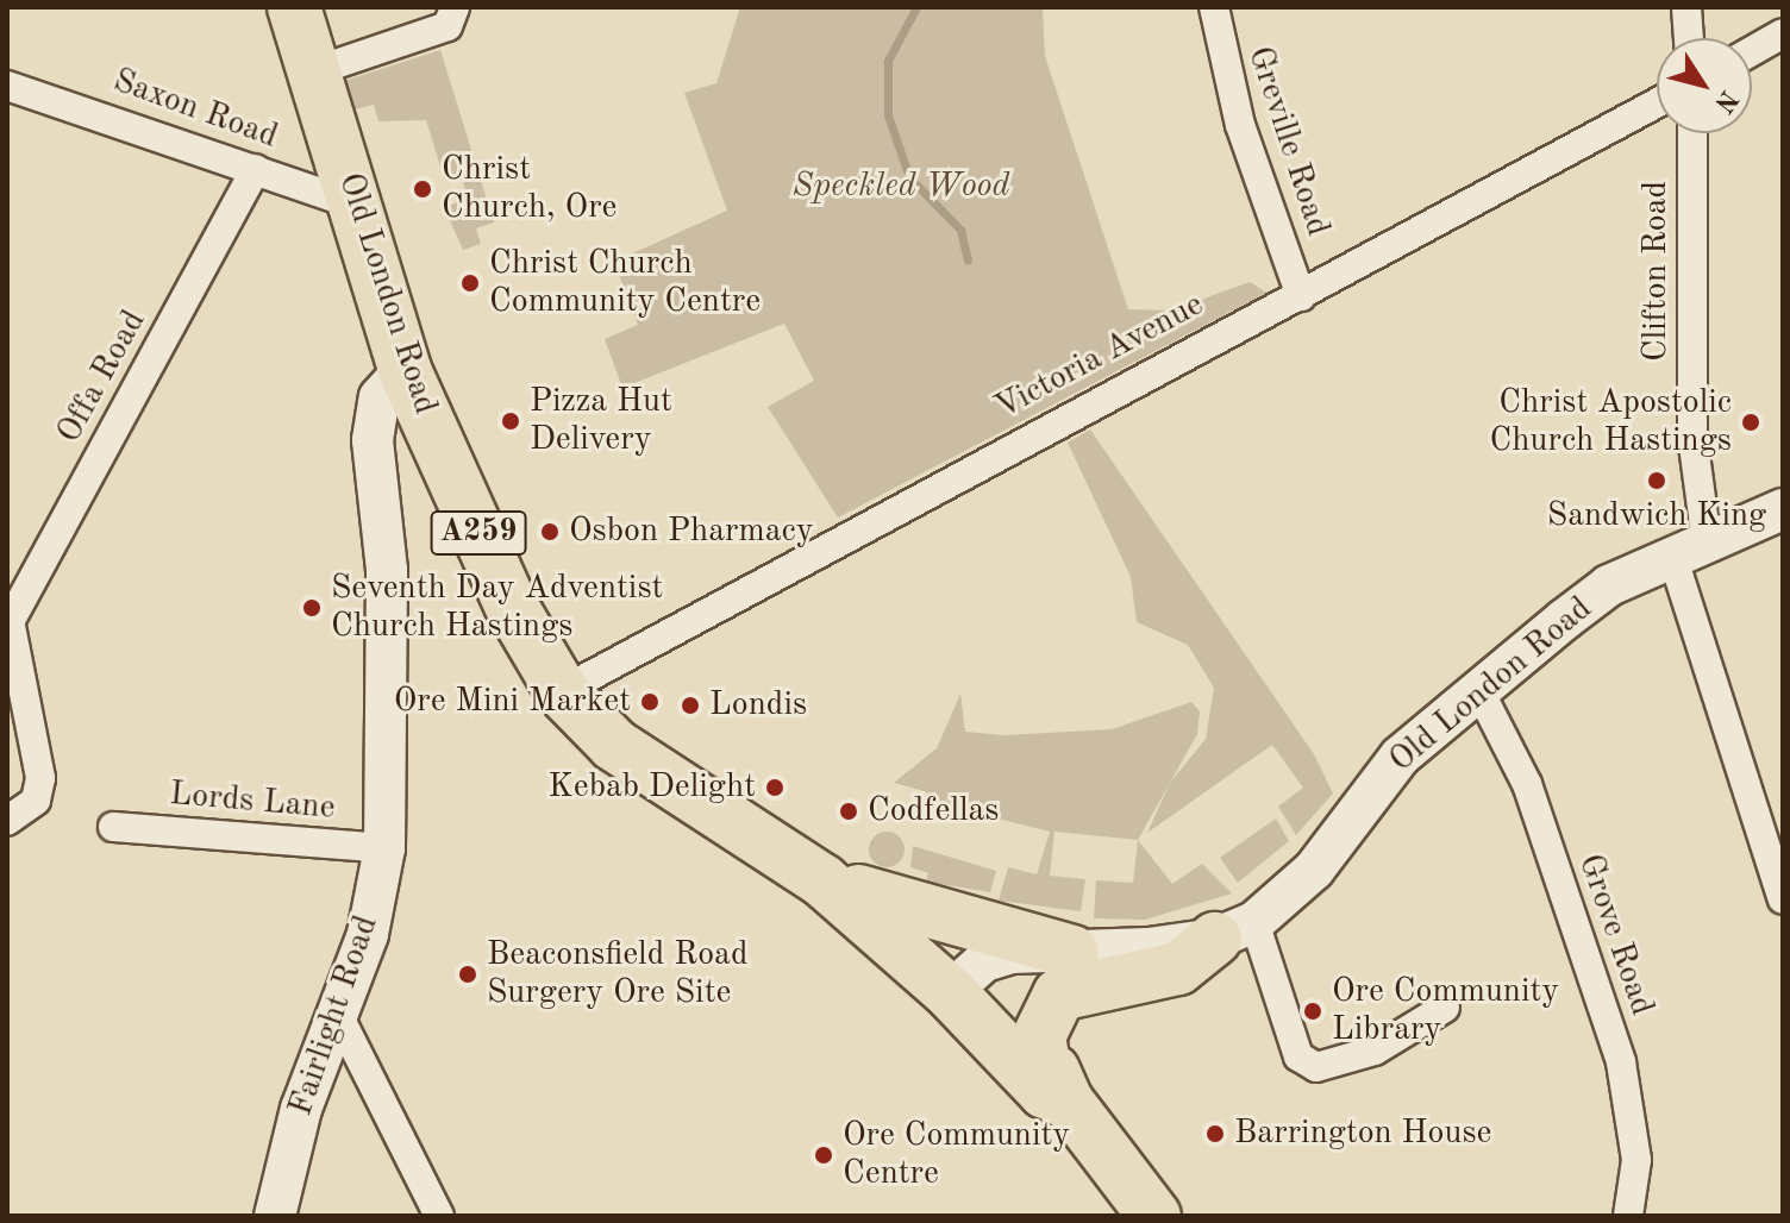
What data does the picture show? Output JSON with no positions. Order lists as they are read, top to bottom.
{
  "streets": {
    "highway": ["Old London Road", "A259"],
    "main road": ["Fairlight Road"],
    "street": [
      "Saxon Road",
      "Greville Road",
      "Clifton Road",
      "Victoria Avenue",
      "Offa Road",
      "Lords Lane",
      "Grove Road"
    ]
  },
  "crossings": [
    ["Saxon Road", "Old London Road"],
    ["Saxon Road", "Offa Road"],
    ["Greville Road", "Victoria Avenue"],
    ["Clifton Road", "Old London Road"],
    ["Old London Road", "Victoria Avenue"],
    ["Old London Road", "A259"],
    ["Old London Road", "Grove Road"],
    ["Old London Road", "Fairlight Road"],
    ["Lords Lane", "Fairlight Road"]
  ],
  "parks": ["Speckled Wood"],
  "places": [
    "Christ Church, Ore",
    "Christ Church Community Centre",
    "Pizza Hut Delivery",
    "Christ Apostolic Church Hastings",
    "Sandwich King",
    "Osbon Pharmacy",
    "Seventh Day Adventist Church Hastings",
    "Ore Mini Market",
    "Londis",
    "Kebab Delight",
    "Codfellas",
    "Beaconsfield Road Surgery Ore Site",
    "Ore Community Library",
    "Barrington House",
    "Ore Community Centre"
  ],
  "north": "bottom right"
}
